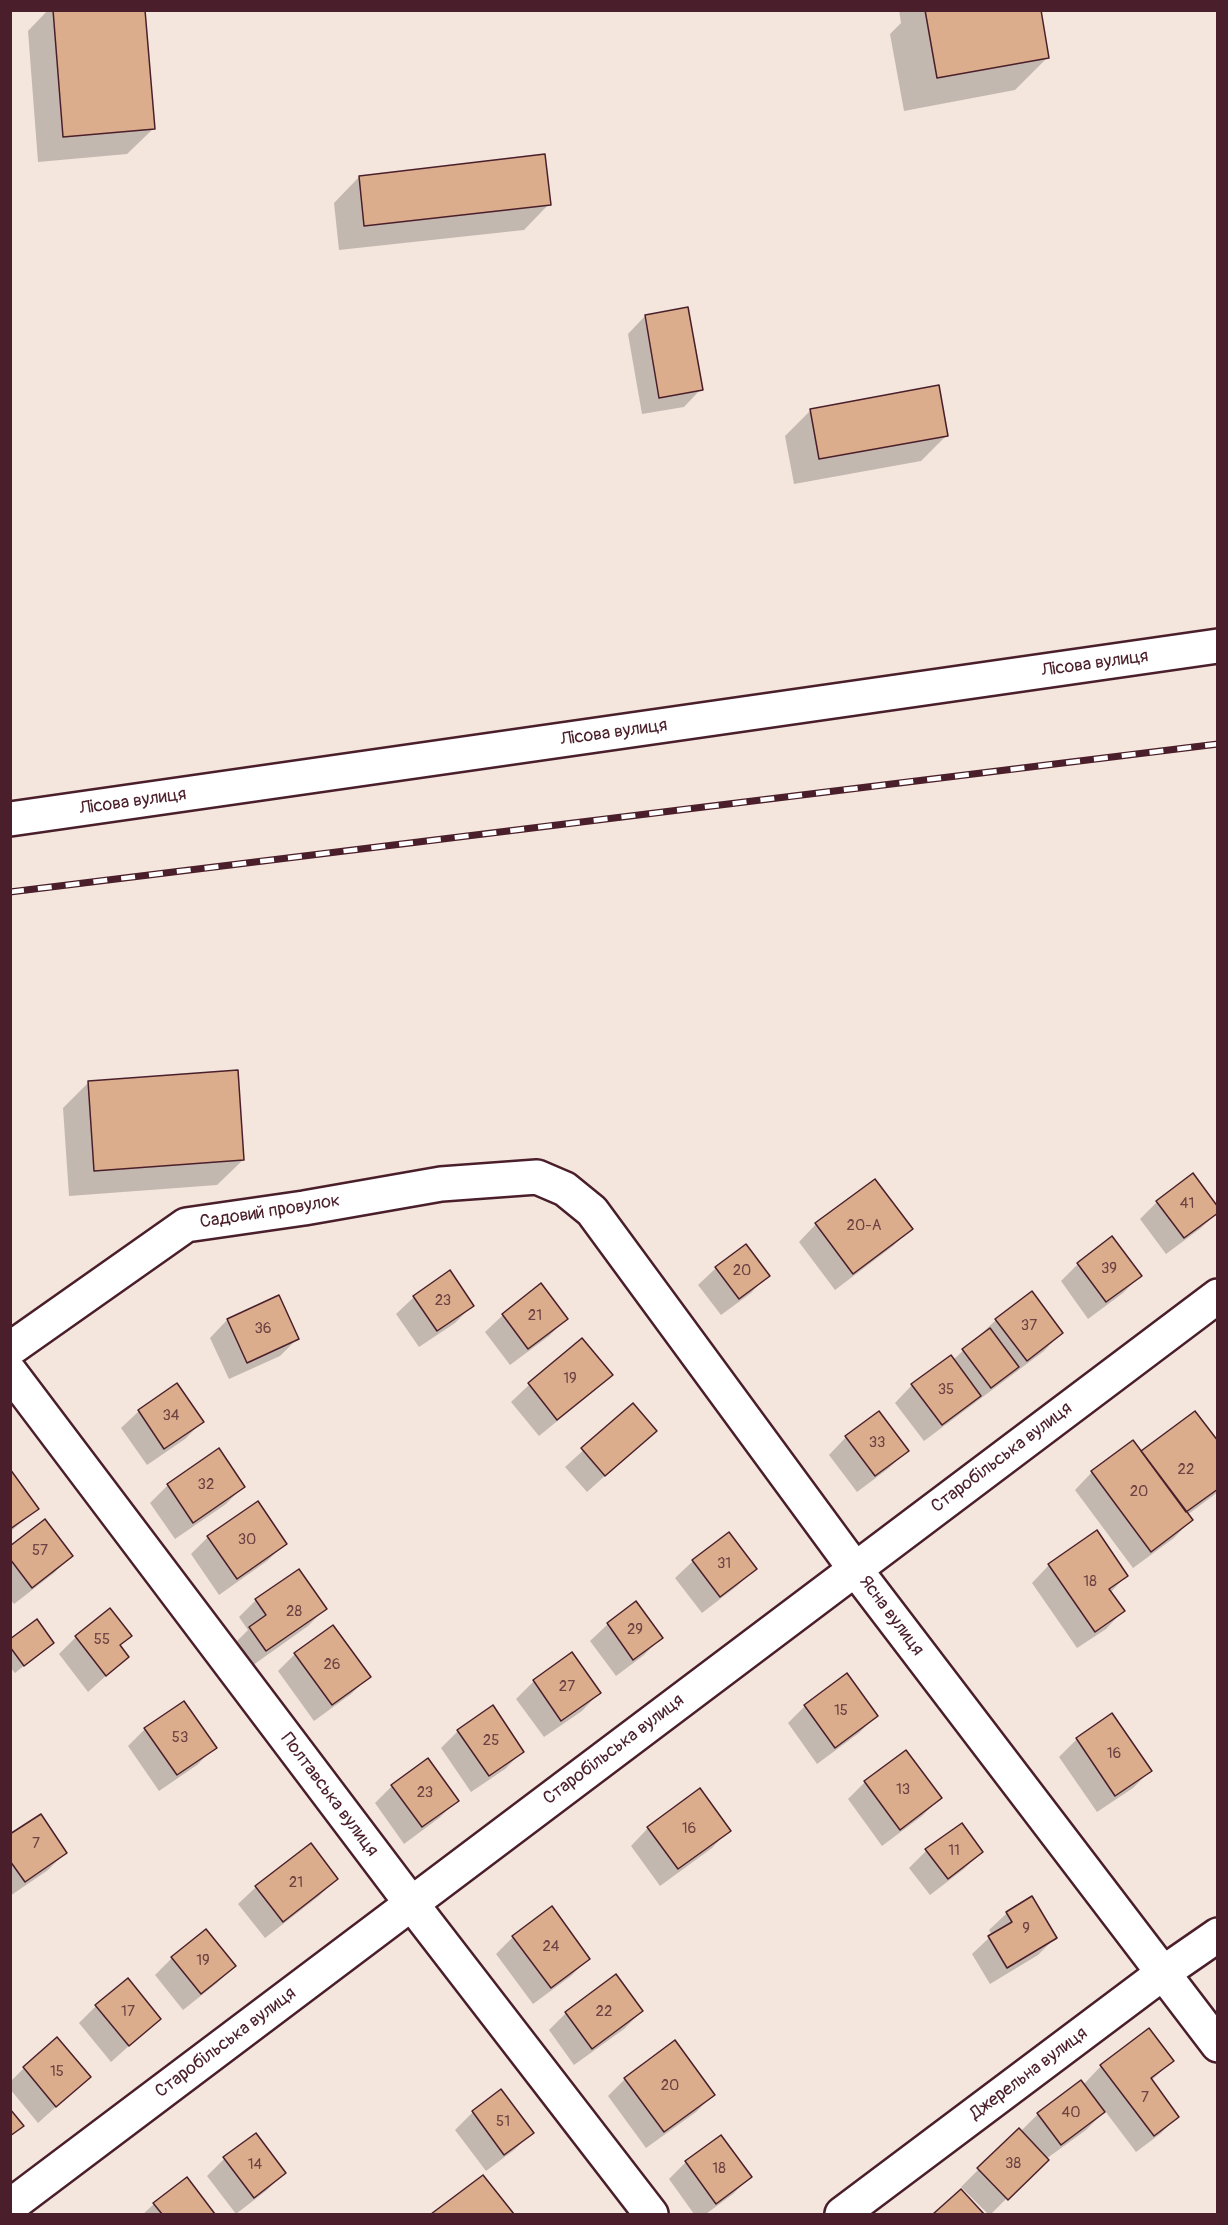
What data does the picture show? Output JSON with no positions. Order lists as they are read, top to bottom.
{
  "streets": {
    "street": [
      "Лісова вулиця",
      "Садовий провулок",
      "Старобільська вулиця",
      "Ясна вулиця",
      "Полтавська вулиця",
      "Джерельна вулиця"
    ]
  },
  "crossings": [
    ["Садовий провулок", "Ясна вулиця"],
    ["Старобільська вулиця", "Ясна вулиця"],
    ["Старобільська вулиця", "Полтавська вулиця"],
    ["Ясна вулиця", "Джерельна вулиця"]
  ],
  "house_numbers": [
    "41",
    "20-А",
    "39",
    "20",
    "23",
    "21",
    "37",
    "36",
    "19",
    "35",
    "34",
    "33",
    "22",
    "32",
    "20",
    "30",
    "57",
    "31",
    "18",
    "28",
    "29",
    "55",
    "26",
    "27",
    "15",
    "53",
    "25",
    "16",
    "13",
    "23",
    "16",
    "7",
    "11",
    "21",
    "9",
    "24",
    "19",
    "17",
    "22",
    "15",
    "20",
    "7",
    "40",
    "51",
    "38",
    "14",
    "18"
  ]
}
